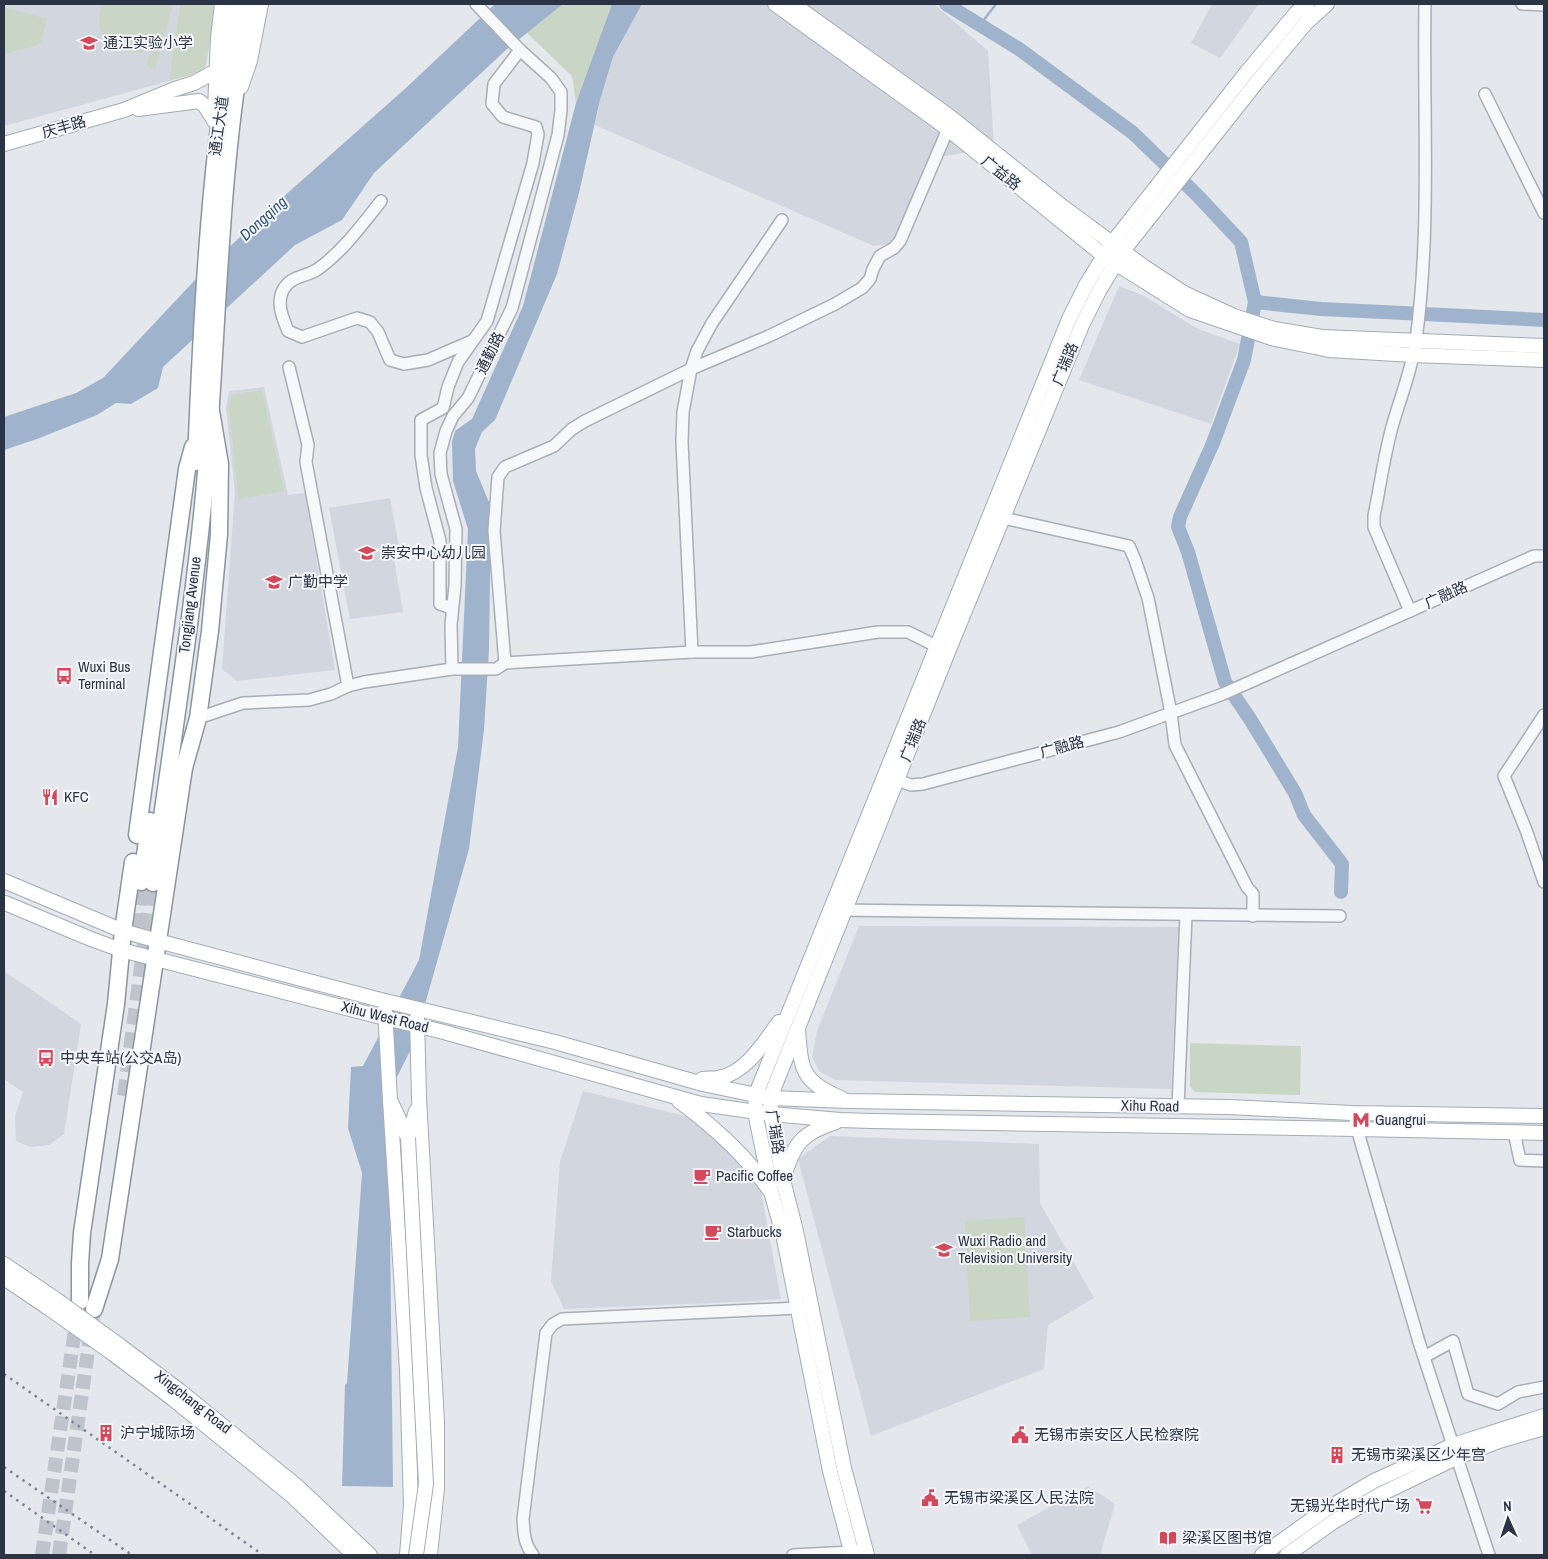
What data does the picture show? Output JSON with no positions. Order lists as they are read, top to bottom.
{
  "streets": {
    "highway": ["通江大道", "Tongjiang Avenue"],
    "main road": [
      "庆丰路",
      "广益路",
      "广瑞路",
      "Xihu West Road",
      "Xihu Road",
      "Xingchang Road"
    ],
    "street": ["通勤路", "广融路"]
  },
  "crossings": [
    ["通江大道", "Tongjiang Avenue"],
    ["广益路", "广瑞路"],
    ["广瑞路", "广融路"],
    ["广瑞路", "Xihu West Road"],
    ["广瑞路", "Xihu Road"],
    ["Xihu West Road", "Xihu Road"]
  ],
  "water": ["Dongqing"],
  "places": {
    "school or university": [
      "通江实验小学",
      "崇安中心幼儿园",
      "广勤中学",
      "Wuxi Radio and Television University"
    ],
    "bus stop": ["Wuxi Bus Terminal", "中央车站(公交A岛)"],
    "restaurant": ["KFC"],
    "metro station": ["Guangrui"],
    "cafe": ["Pacific Coffee", "Starbucks"],
    "building": ["沪宁城际场", "无锡市梁溪区少年宫"],
    "public building": ["无锡市崇安区人民检察院", "无锡市梁溪区人民法院"],
    "supermarket": ["无锡光华时代广场"],
    "library": ["梁溪区图书馆"]
  },
  "north": "top"
}
